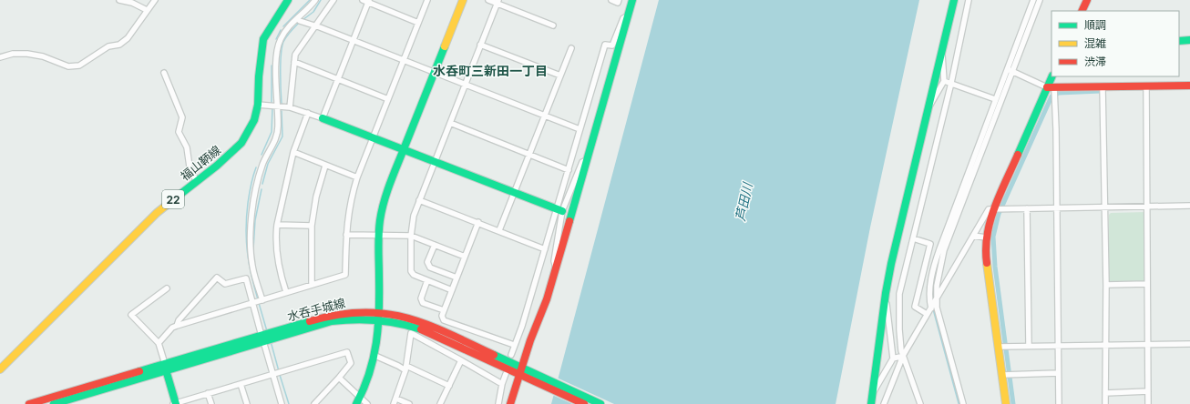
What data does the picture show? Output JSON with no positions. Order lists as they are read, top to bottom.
{
  "streets": {
    "street": ["福山鞆線", "22", "水呑手城線"]
  },
  "districts": ["水呑町三新田一丁目"],
  "water": ["芦田川"],
  "legend": ["順調", "混雑", "渋滞"]
}
